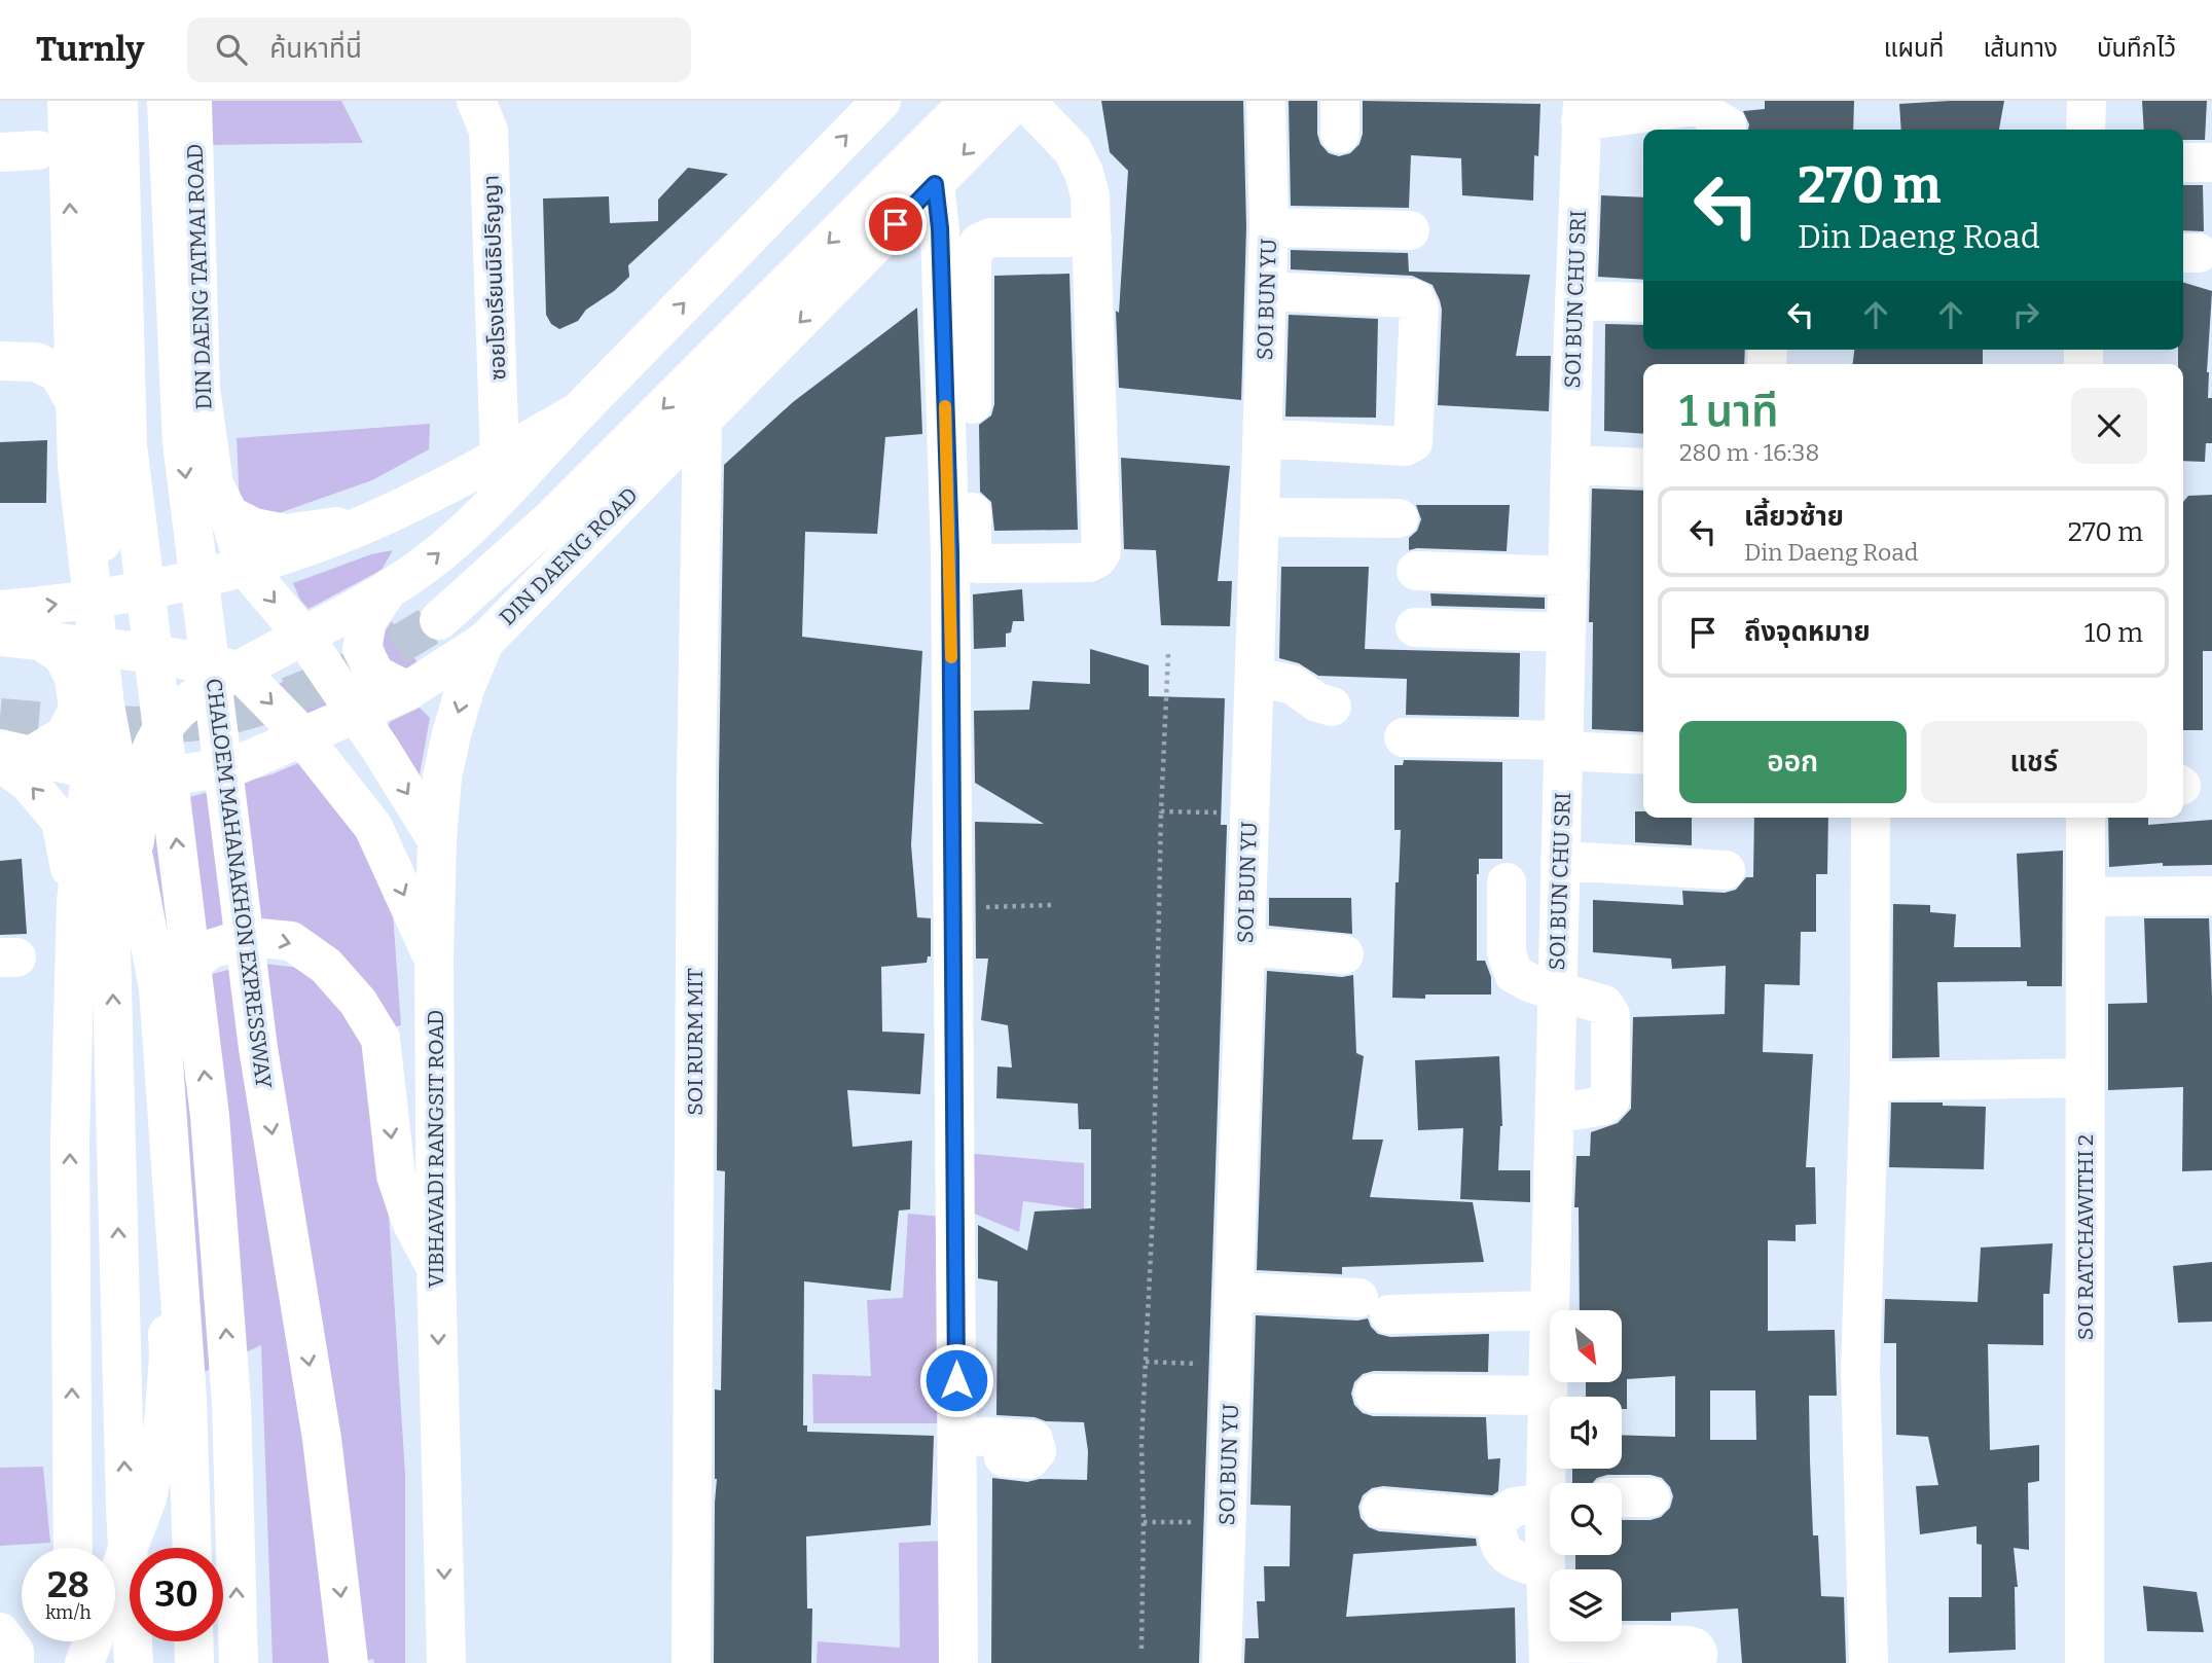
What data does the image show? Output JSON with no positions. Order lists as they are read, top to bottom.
{
  "streets": {
    "main road": [
      "DIN DAENG TATMAI ROAD",
      "ซอยโรงเรียนนิธิปริญญา",
      "SOI BUN YU",
      "SOI BUN CHU SRI",
      "DIN DAENG ROAD",
      "CHALOEM MAHANAKHON EXPRESSWAY",
      "SOI RURM MIT",
      "VIBHAVADI RANGSIT ROAD",
      "SOI RATCHAWITHI 2"
    ]
  },
  "crossings": [
    ["DIN DAENG ROAD", "SOI RURM MIT"],
    ["DIN DAENG ROAD", "VIBHAVADI RANGSIT ROAD"]
  ],
  "north": "bottom right",
  "page": {
    "header": "Turnly",
    "search": "ค้นหาที่นี่",
    "nav": ["แผนที่", "เส้นทาง", "บันทึกไว้"],
    "turn": ["270 m", "Din Daeng Road"],
    "heading": ["1 นาที", "280 m · 16:38"],
    "list": [
      {
        "name": "เลี้ยวซ้าย",
        "note": "Din Daeng Road",
        "value": "270 m"
      },
      {
        "name": "ถึงจุดหมาย",
        "value": "10 m"
      }
    ],
    "buttons": ["ออก", "แชร์"],
    "speed": "28 km/h",
    "limit": "30"
  }
}
